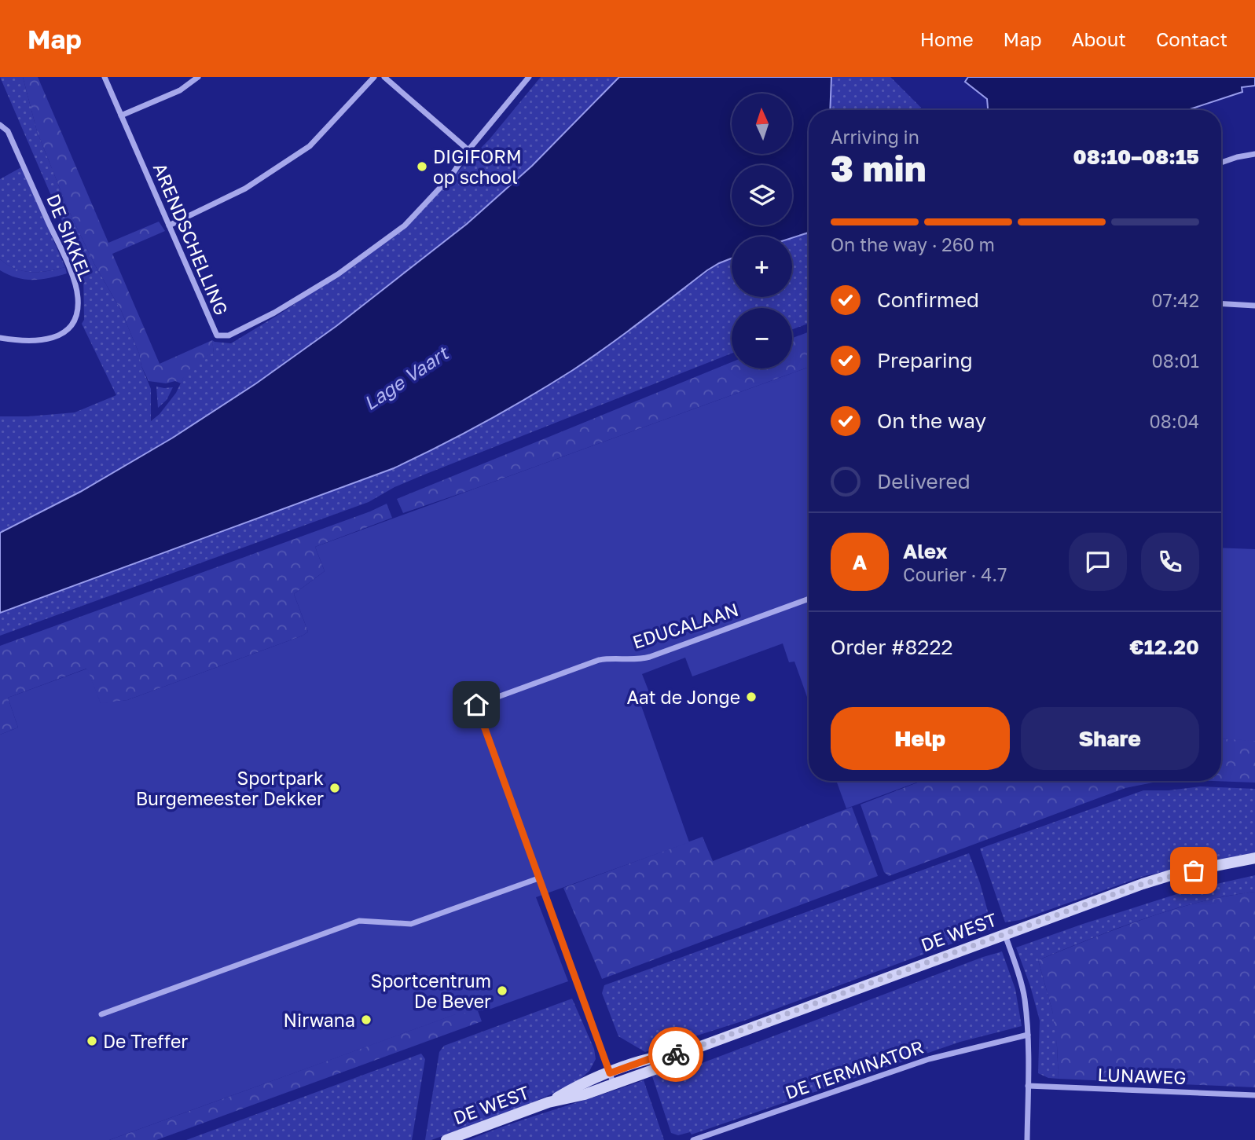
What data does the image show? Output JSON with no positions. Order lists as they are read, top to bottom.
{
  "streets": {
    "main road": ["DE WEST"],
    "street": [
      "DE SIKKEL",
      "ARENDSCHELLING",
      "EDUCALAAN",
      "DE TERMINATOR",
      "LUNAWEG"
    ]
  },
  "crossings": [
    ["EDUCALAAN", "DE WEST"]
  ],
  "water": ["Lage Vaart"],
  "places": [
    "DIGIFORM op school",
    "Aat de Jonge",
    "Sportpark Burgemeester Dekker",
    "Sportcentrum De Bever",
    "Nirwana",
    "De Treffer"
  ],
  "north": "top",
  "page": {
    "header": "Map",
    "nav": [
      "Home",
      "Map",
      "About",
      "Contact"
    ],
    "map_buttons": ["+", "−"],
    "heading": ["3 min", "Arriving in", "08:10–08:15"],
    "panel": [
      "Alex",
      "Courier · 4.7",
      "Order #8222",
      "€12.20"
    ],
    "bar": "On the way · 260 m",
    "list": [
      ["Confirmed", "07:42"],
      ["Preparing", "08:01"],
      ["On the way", "08:04"],
      "Delivered"
    ],
    "round": "A",
    "buttons": ["Help", "Share"]
  }
}
